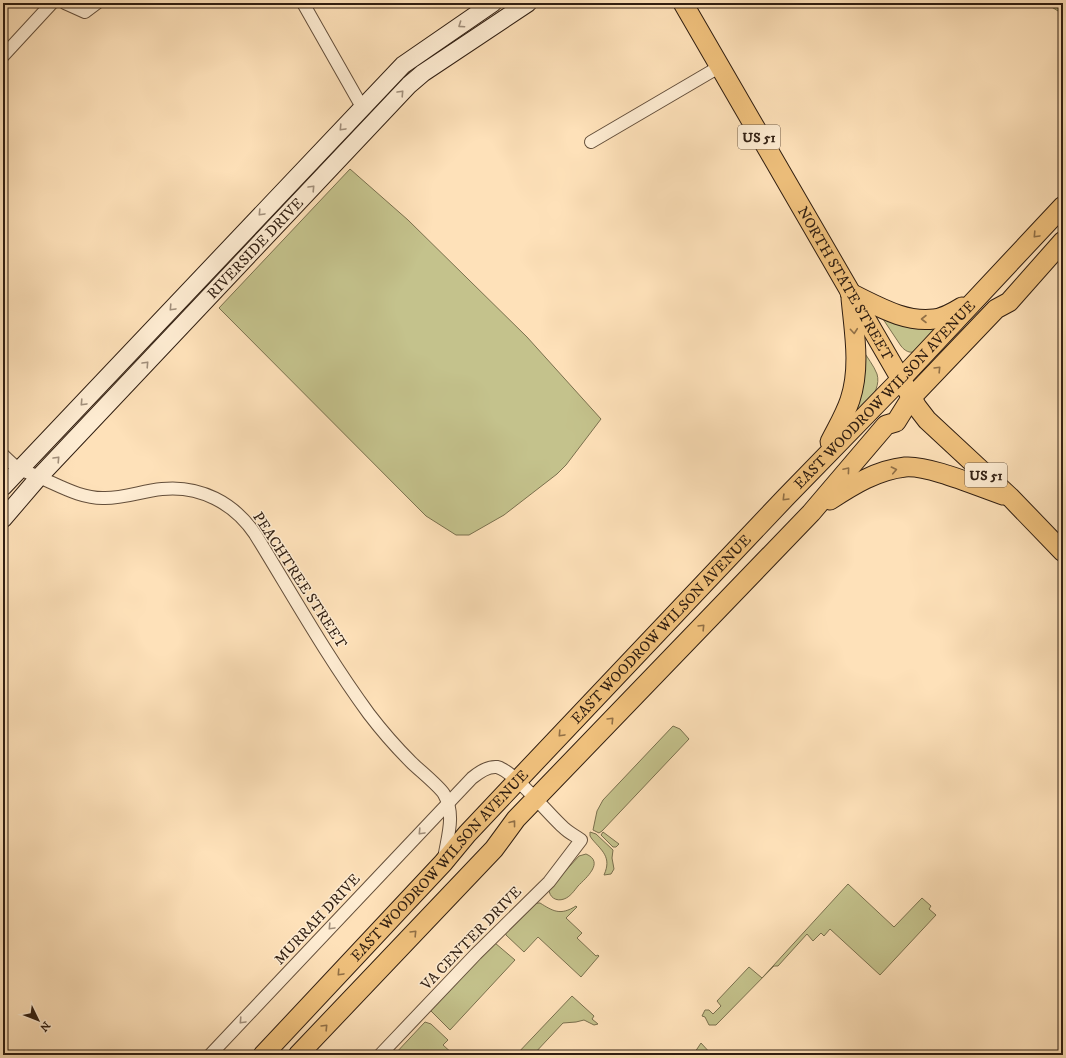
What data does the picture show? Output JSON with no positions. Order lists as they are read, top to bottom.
{
  "streets": {
    "main road": ["US 51", "NORTH STATE STREET", "EAST WOODROW WILSON AVENUE"],
    "street": [
      "RIVERSIDE DRIVE",
      "PEACHTREE STREET",
      "MURRAH DRIVE",
      "VA CENTER DRIVE"
    ]
  },
  "crossings": [
    ["RIVERSIDE DRIVE", "PEACHTREE STREET"],
    ["NORTH STATE STREET", "EAST WOODROW WILSON AVENUE"],
    ["EAST WOODROW WILSON AVENUE", "PEACHTREE STREET"],
    ["EAST WOODROW WILSON AVENUE", "VA CENTER DRIVE"],
    ["PEACHTREE STREET", "MURRAH DRIVE"]
  ],
  "one_way": ["MURRAH DRIVE"],
  "north": "bottom right"
}
